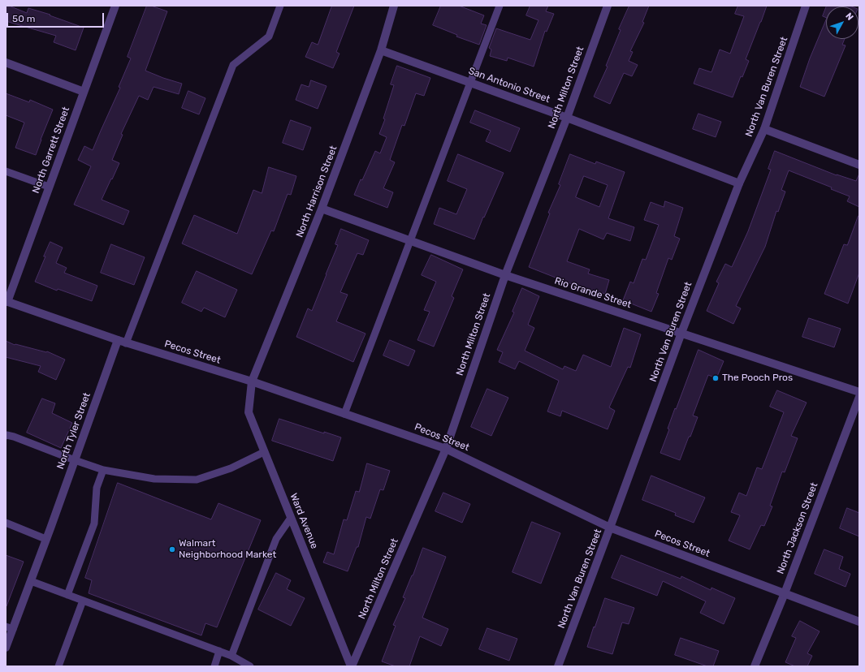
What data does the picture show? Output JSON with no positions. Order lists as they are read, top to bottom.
{
  "streets": {
    "street": [
      "San Antonio Street",
      "North Van Buren Street",
      "North Milton Street",
      "North Garrett Street",
      "North Harrison Street",
      "Rio Grande Street",
      "Pecos Street",
      "North Tyler Street",
      "Ward Avenue",
      "North Jackson Street"
    ]
  },
  "crossings": [
    ["San Antonio Street", "North Van Buren Street"],
    ["San Antonio Street", "North Milton Street"],
    ["San Antonio Street", "North Harrison Street"],
    ["North Van Buren Street", "Rio Grande Street"],
    ["North Van Buren Street", "Pecos Street"],
    ["North Milton Street", "Rio Grande Street"],
    ["North Milton Street", "Pecos Street"],
    ["North Milton Street", "Ward Avenue"],
    ["North Garrett Street", "Pecos Street"],
    ["North Harrison Street", "Rio Grande Street"],
    ["North Harrison Street", "Pecos Street"],
    ["North Harrison Street", "Ward Avenue"],
    ["Pecos Street", "North Tyler Street"],
    ["Pecos Street", "Ward Avenue"],
    ["Pecos Street", "North Jackson Street"]
  ],
  "places": ["The Pooch Pros", "Walmart Neighborhood Market"],
  "scale_bar": "50 m",
  "north": "top right"
}
